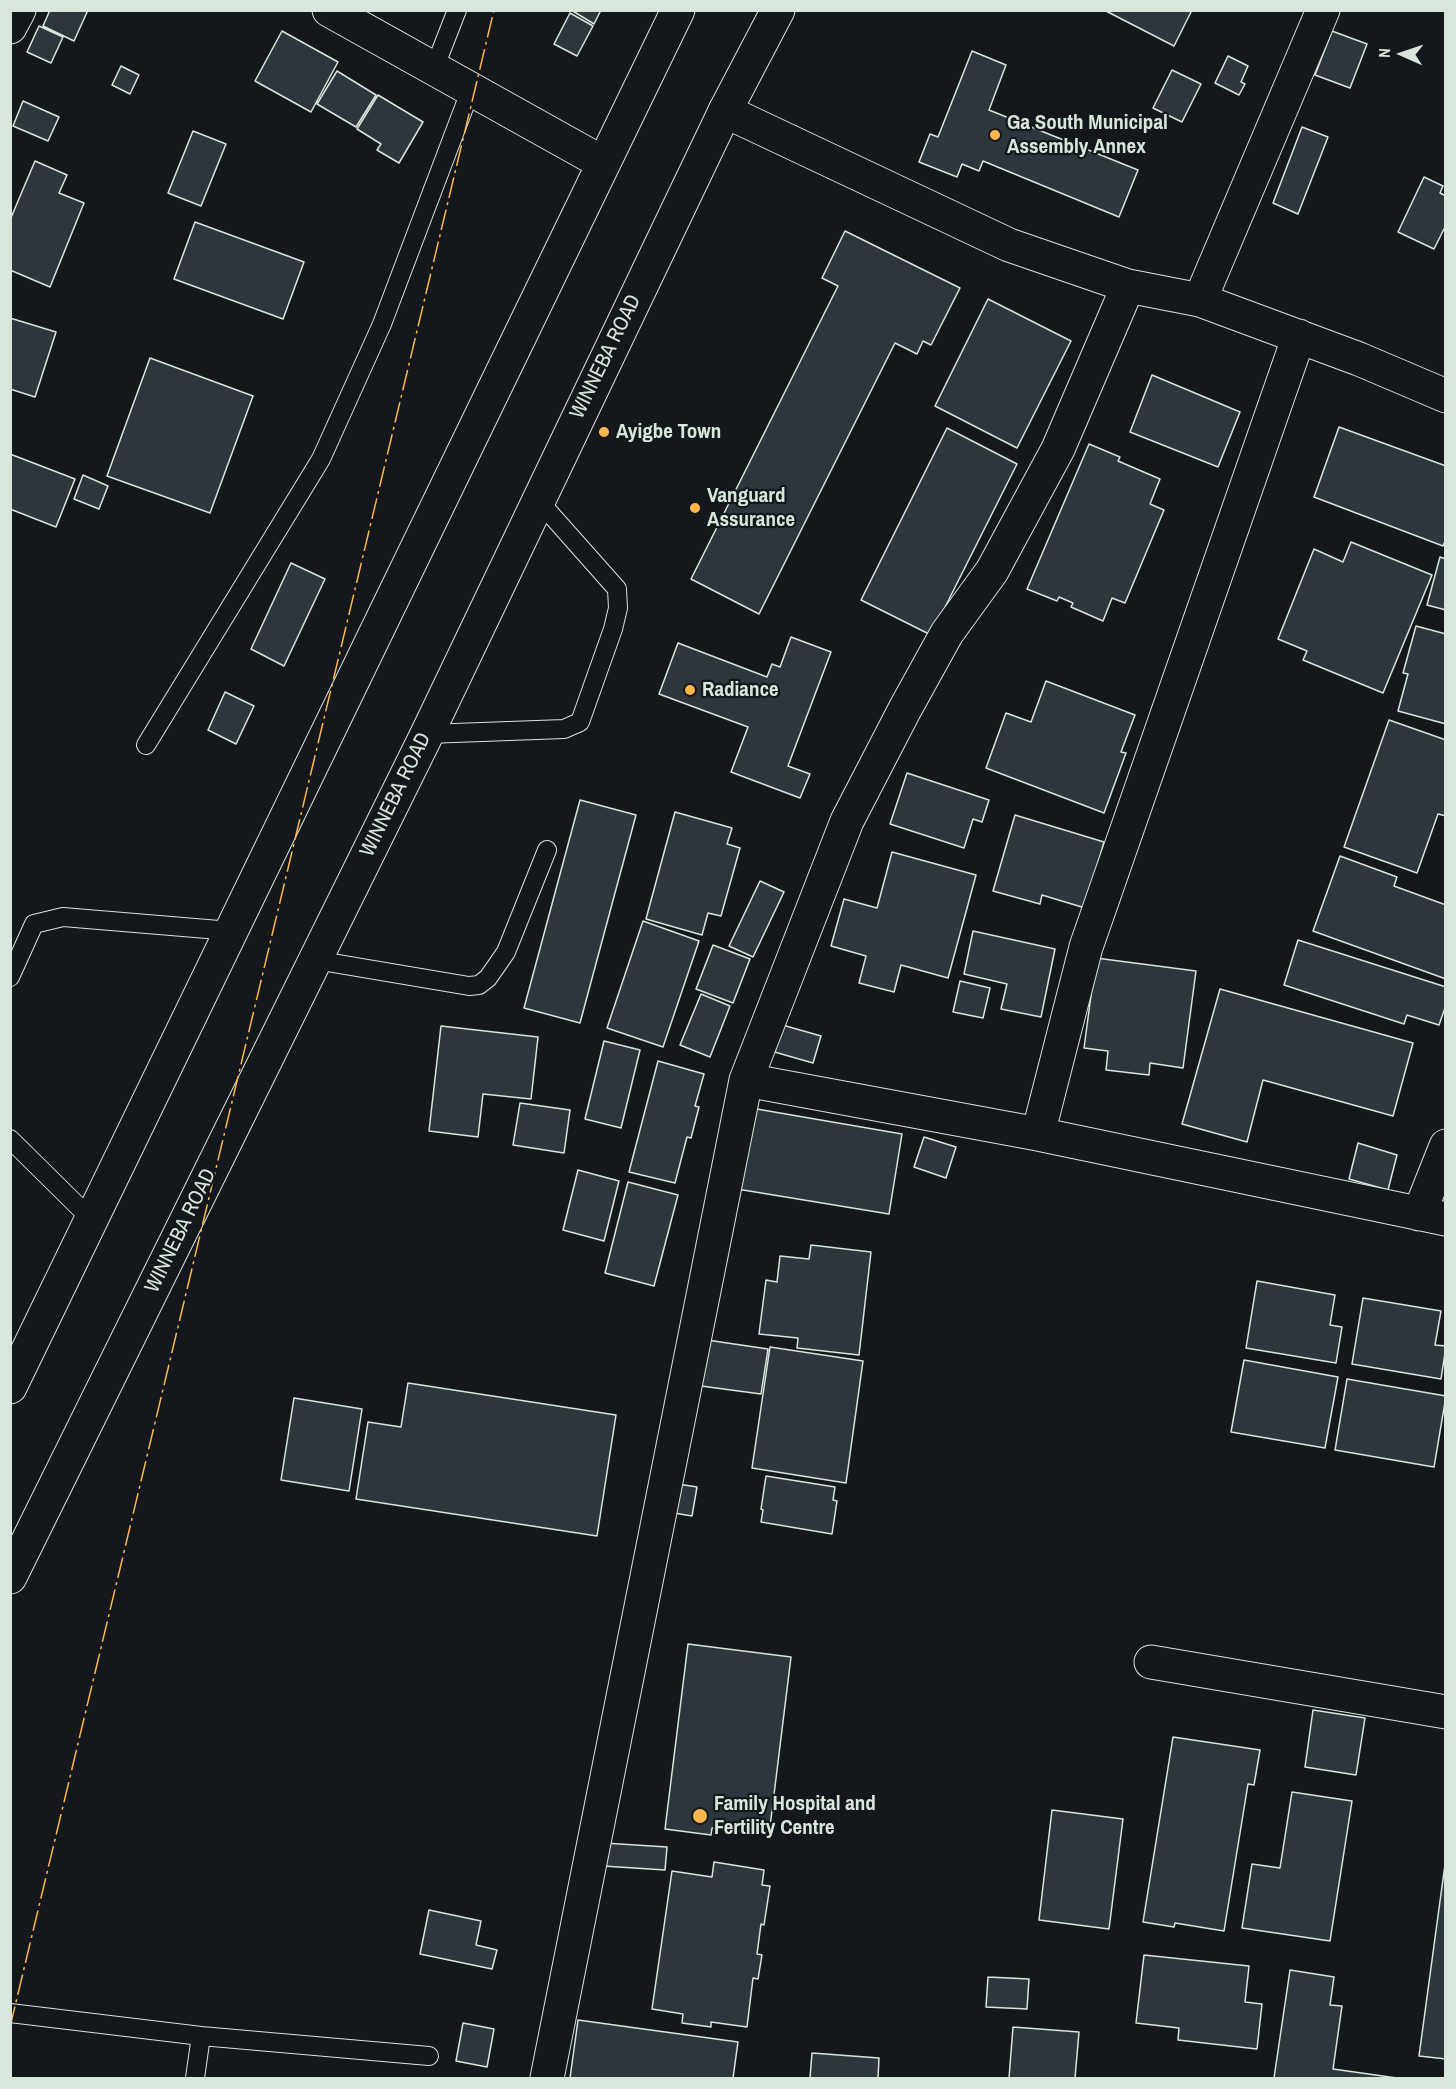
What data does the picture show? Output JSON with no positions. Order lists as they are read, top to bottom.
{
  "streets": {
    "main road": ["WINNEBA ROAD"]
  },
  "places": [
    "Ga South Municipal Assembly Annex",
    "Ayigbe Town",
    "Vanguard Assurance",
    "Radiance",
    "Family Hospital and Fertility Centre"
  ],
  "north": "left"
}
